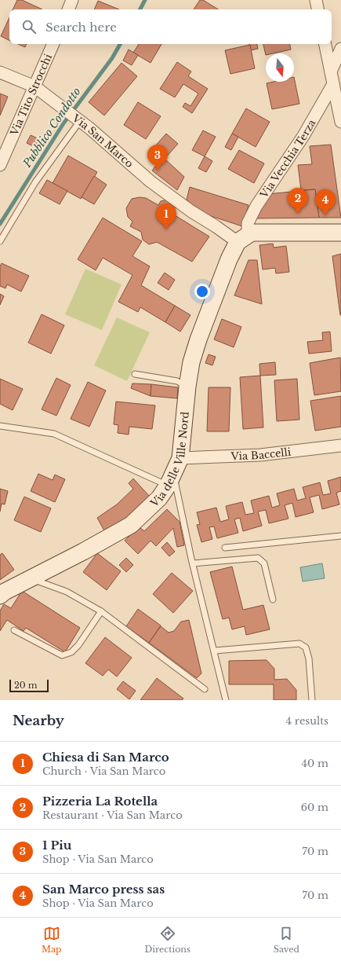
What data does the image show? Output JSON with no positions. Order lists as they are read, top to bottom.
{
  "streets": {
    "street": [
      "Via Tito Strocchi",
      "Via San Marco",
      "Via Vecchia Terza",
      "Via Baccelli",
      "Via delle Ville Nord"
    ]
  },
  "crossings": [
    ["Via Tito Strocchi", "Via San Marco"],
    ["Via San Marco", "Via Vecchia Terza"],
    ["Via San Marco", "Via delle Ville Nord"],
    ["Via Vecchia Terza", "Via delle Ville Nord"],
    ["Via Baccelli", "Via delle Ville Nord"]
  ],
  "water": ["Pubblico Condotto"],
  "scale_bar": "20 m",
  "north": "bottom",
  "page": {
    "search": "Search here",
    "pins": [
      "3",
      "2",
      "4",
      "1"
    ],
    "scale": "20 m",
    "heading": ["Nearby", "4 results"],
    "list": [
      {
        "mark": "1",
        "name": "Chiesa di San Marco",
        "note": "Church · Via San Marco",
        "value": "40 m"
      },
      {
        "mark": "2",
        "name": "Pizzeria La Rotella",
        "note": "Restaurant · Via San Marco",
        "value": "60 m"
      },
      {
        "mark": "3",
        "name": "1 Piu",
        "note": "Shop · Via San Marco",
        "value": "70 m"
      },
      {
        "mark": "4",
        "name": "San Marco press sas",
        "note": "Shop · Via San Marco",
        "value": "70 m"
      }
    ],
    "nav": ["Map", "Directions", "Saved"]
  }
}
